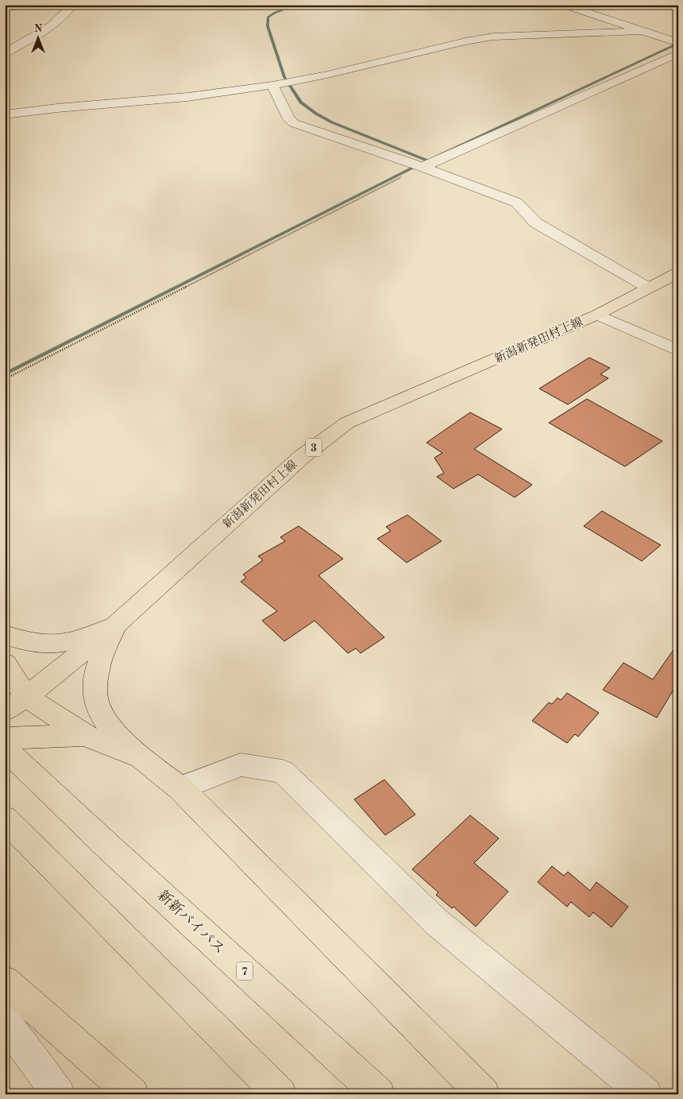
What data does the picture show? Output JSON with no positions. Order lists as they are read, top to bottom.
{
  "streets": {
    "main road": [
      "新潟新発田村上線",
      "3",
      "新新バイパス",
      "7"
    ]
  },
  "north": "top"
}
